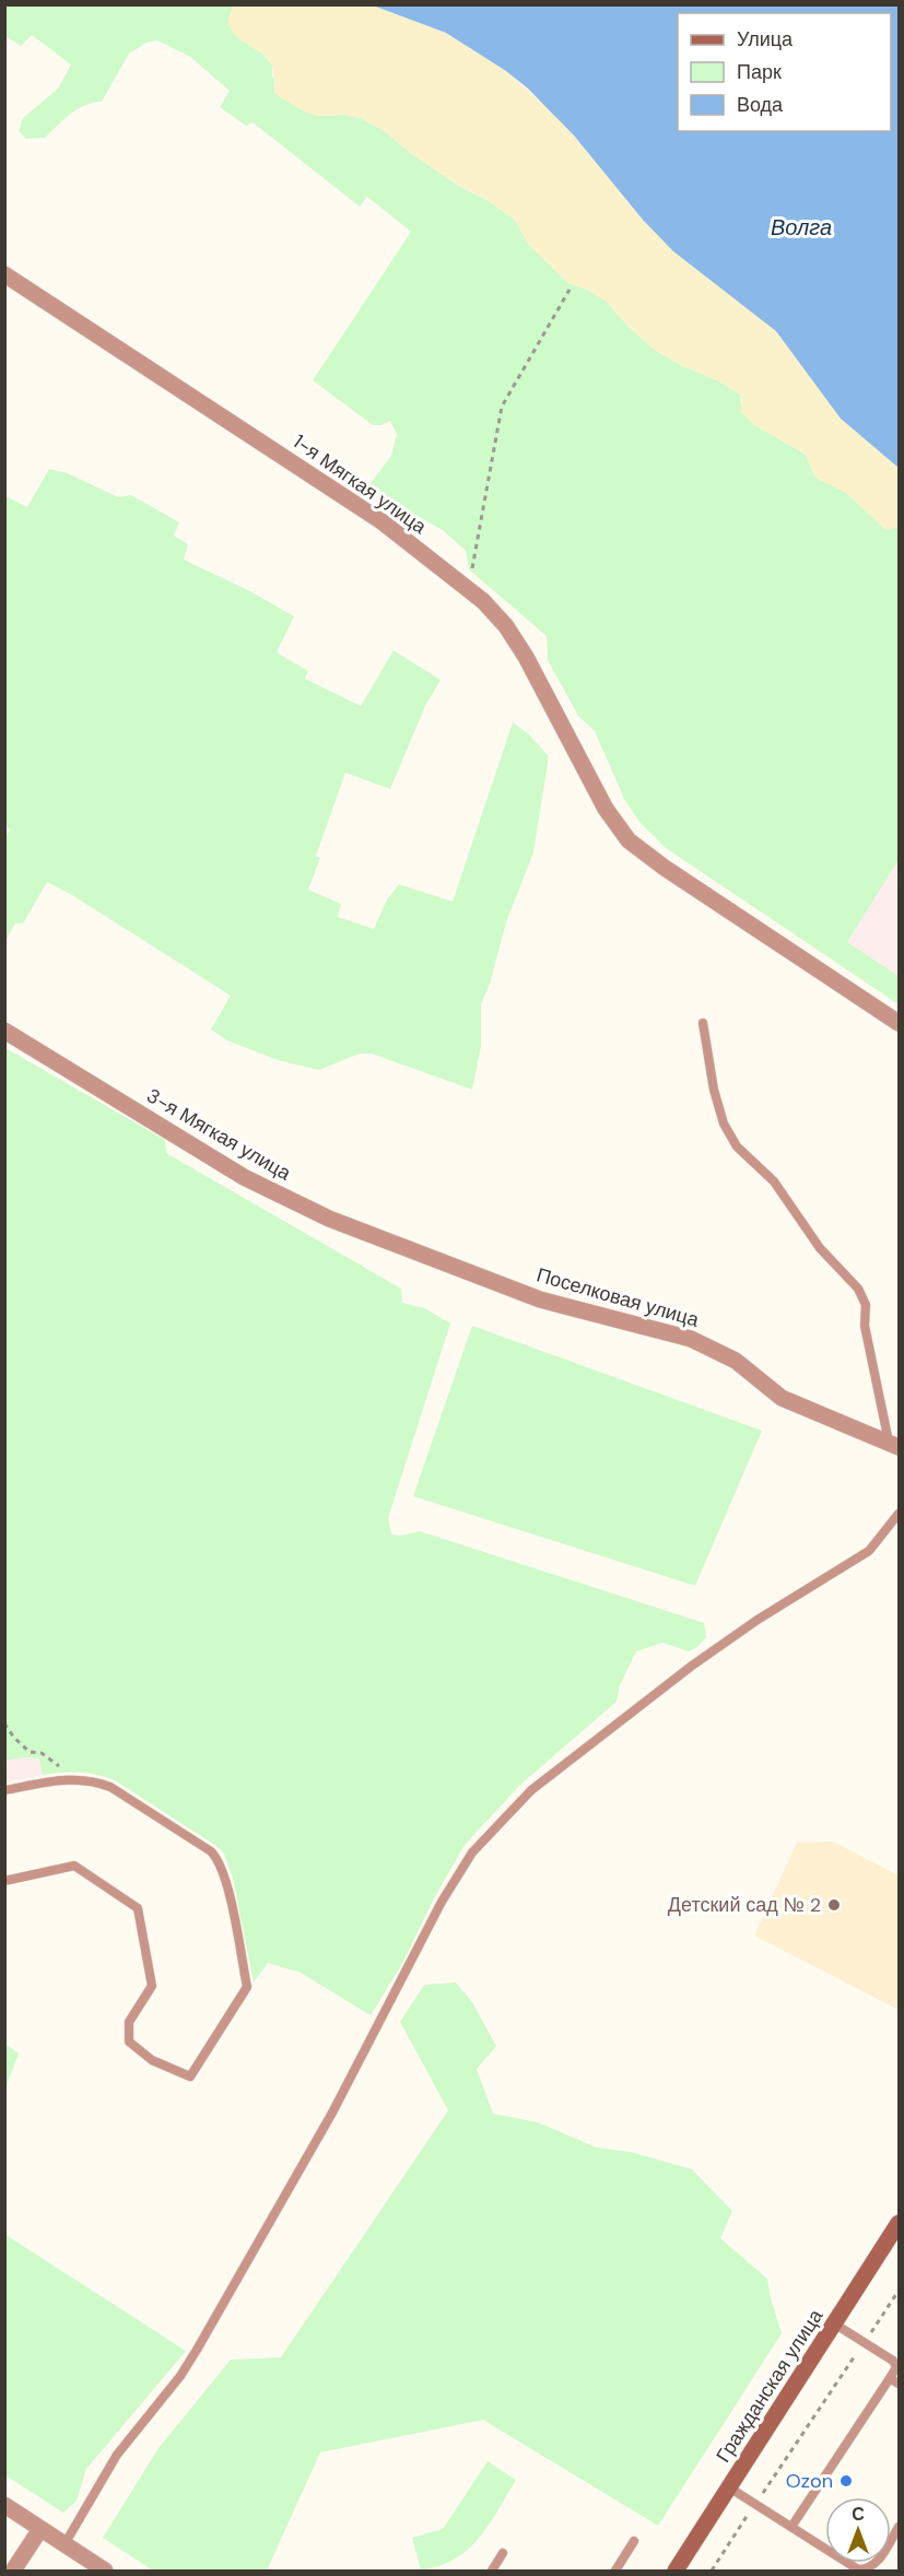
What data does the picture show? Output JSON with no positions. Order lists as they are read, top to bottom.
{
  "streets": {
    "street": [
      "1-я Мягкая улица",
      "3-я Мягкая улица",
      "Поселковая улица",
      "Гражданская улица"
    ]
  },
  "crossings": [
    ["3-я Мягкая улица", "Поселковая улица"]
  ],
  "water": ["Волга"],
  "places": ["Детский сад № 2", "Ozon"],
  "legend": ["Улица", "Парк", "Вода"],
  "north": "top"
}
